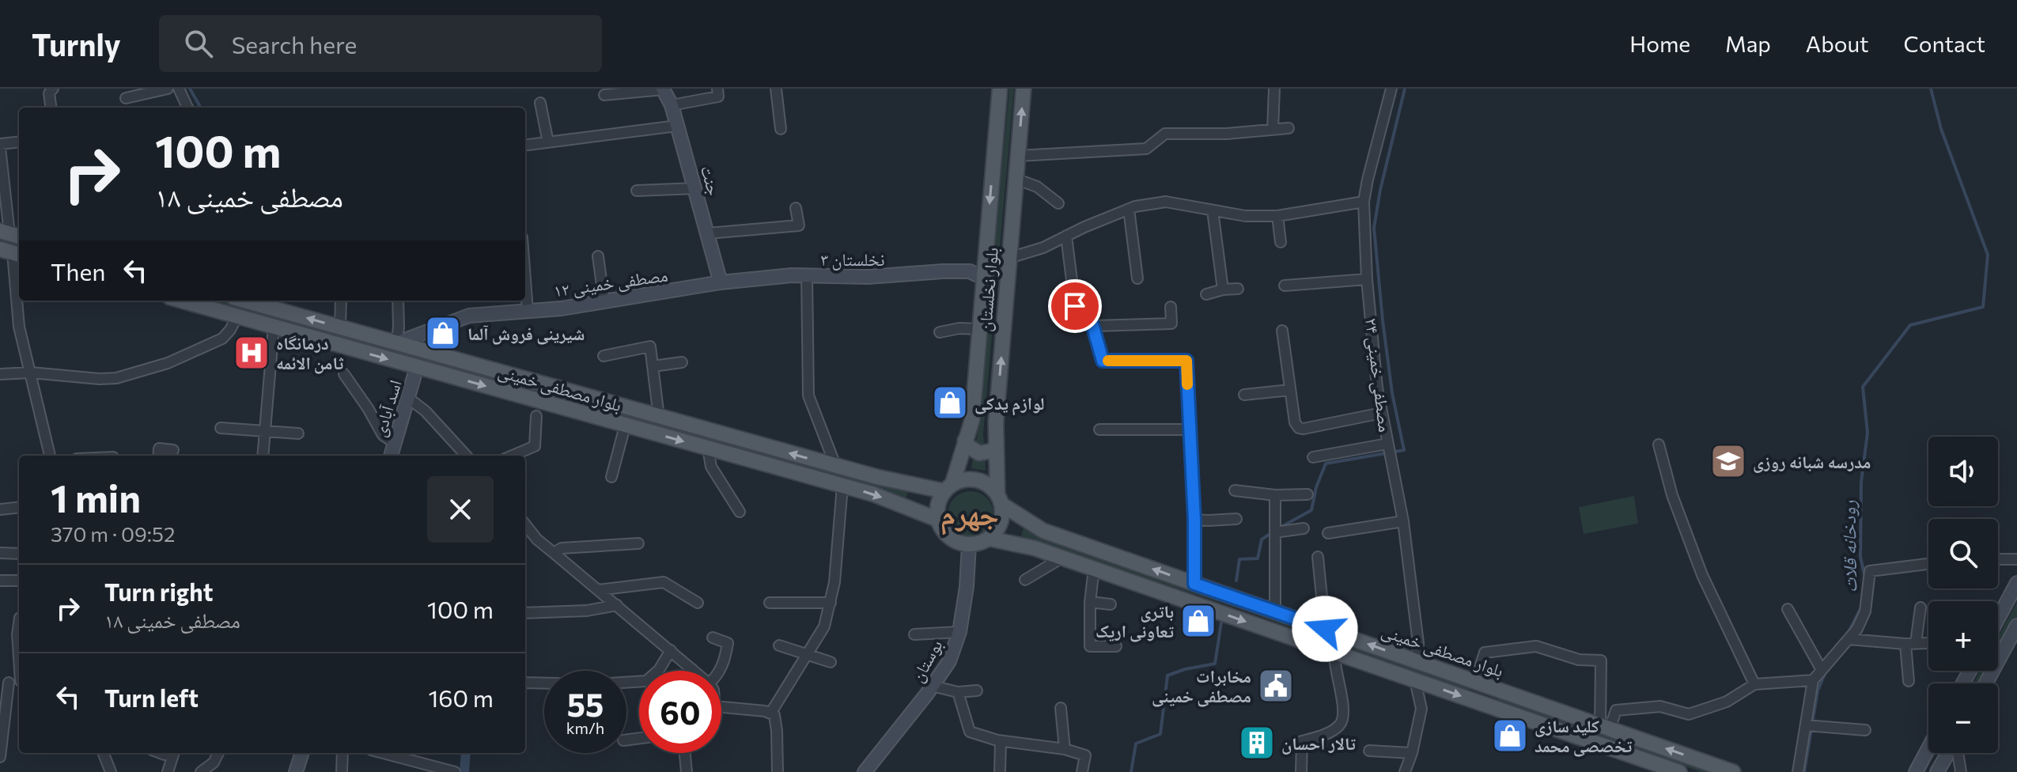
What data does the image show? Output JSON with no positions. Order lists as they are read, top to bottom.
{
  "streets": {
    "main road": ["بلوار نخلستان", "بلوار مصطفی خمینی"],
    "street": [
      "جنت",
      "نخلستان ۳",
      "مصطفی خمینی ۱۲",
      "مصطفی خمینی ۲۴",
      "اسد آبادی",
      "بوستان"
    ]
  },
  "crossings": [
    ["جنت", "نخلستان ۳"],
    ["جنت", "مصطفی خمینی ۱۲"],
    ["نخلستان ۳", "مصطفی خمینی ۱۲"],
    ["نخلستان ۳", "بلوار نخلستان"],
    ["مصطفی خمینی ۱۲", "بلوار مصطفی خمینی"],
    ["بلوار نخلستان", "بلوار مصطفی خمینی"],
    ["بلوار نخلستان", "بوستان"],
    ["مصطفی خمینی ۲۴", "بلوار مصطفی خمینی"],
    ["بلوار مصطفی خمینی", "اسد آبادی"],
    ["بلوار مصطفی خمینی", "بوستان"]
  ],
  "districts": ["جهرم"],
  "water": ["رودخانه قلات"],
  "places": {
    "shop": [
      "شیرینی فروش آلما",
      "لوازم یدکی",
      "باتری تعاونی اریک",
      "کلید سازی تخصصی محمد"
    ],
    "hospital": ["درمانگاه ثامن الائمه"],
    "school or university": ["مدرسه شبانه روزی"],
    "public building": ["مخابرات مصطفی خمینی"],
    "building": ["تالار احسان"]
  },
  "page": {
    "header": "Turnly",
    "search": "Search here",
    "nav": [
      "Home",
      "Map",
      "About",
      "Contact"
    ],
    "turn": ["100 m", "مصطفی خمینی ۱۸"],
    "then": "Then",
    "map_buttons": ["+", "−"],
    "heading": ["1 min", "370 m · 09:52"],
    "list": [
      {
        "name": "Turn right",
        "note": "مصطفی خمینی ۱۸",
        "value": "100 m"
      },
      {
        "name": "Turn left",
        "value": "160 m"
      }
    ],
    "speed": "55 km/h",
    "limit": "60"
  }
}
